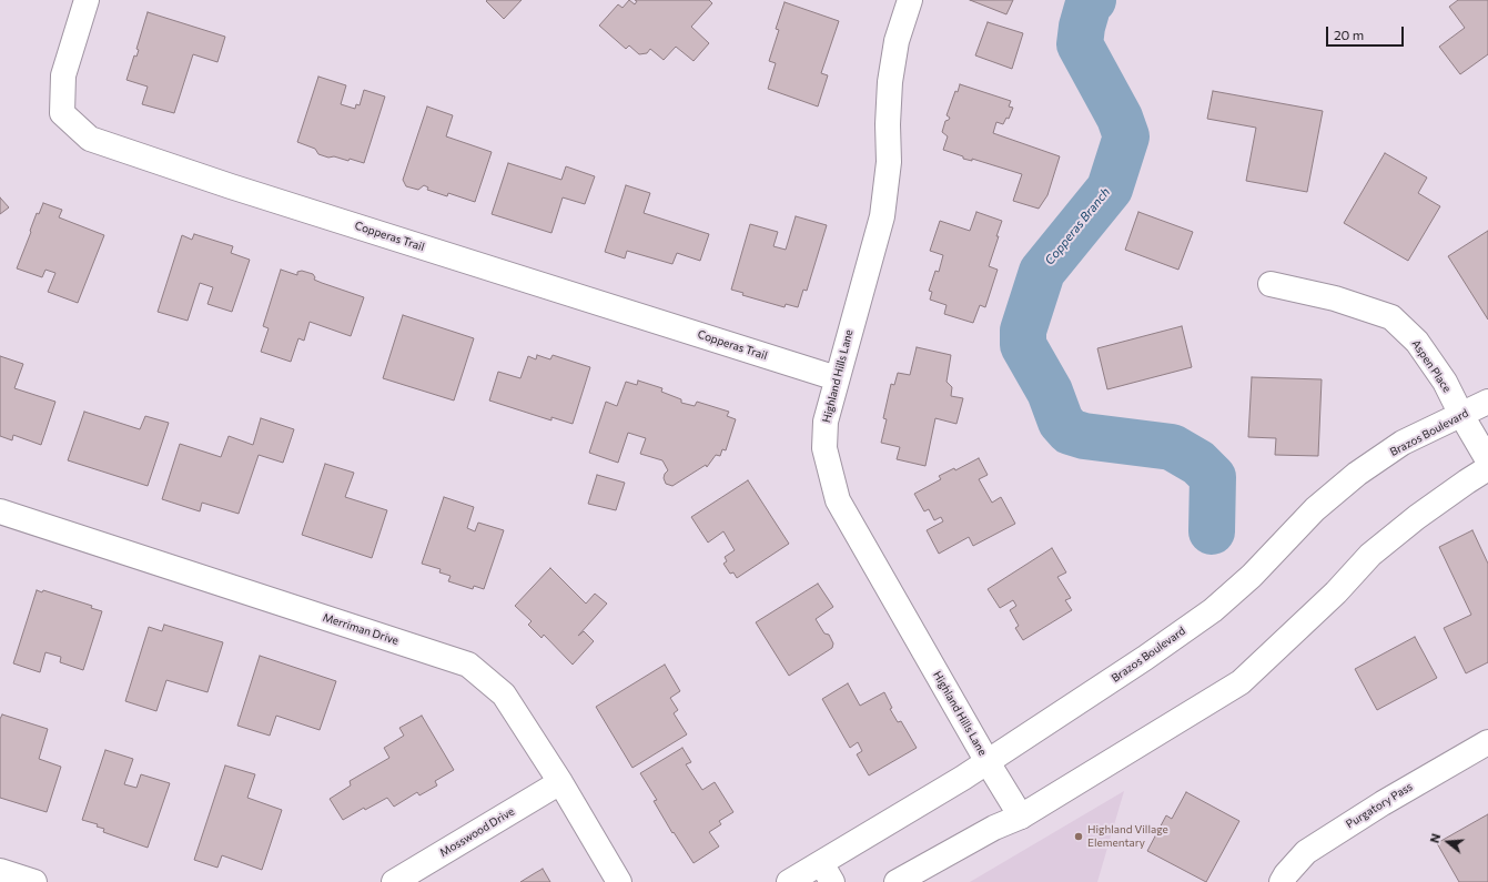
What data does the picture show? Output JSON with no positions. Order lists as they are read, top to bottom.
{
  "streets": {
    "street": [
      "Copperas Trail",
      "Aspen Place",
      "Highland Hills Lane",
      "Brazos Boulevard",
      "Merriman Drive",
      "Purgatory Pass",
      "Mosswood Drive"
    ]
  },
  "crossings": [
    ["Copperas Trail", "Highland Hills Lane"],
    ["Aspen Place", "Brazos Boulevard"],
    ["Highland Hills Lane", "Brazos Boulevard"],
    ["Merriman Drive", "Mosswood Drive"]
  ],
  "water": ["Copperas Branch"],
  "places": ["Highland Village Elementary"],
  "scale_bar": "20 m",
  "north": "left"
}
